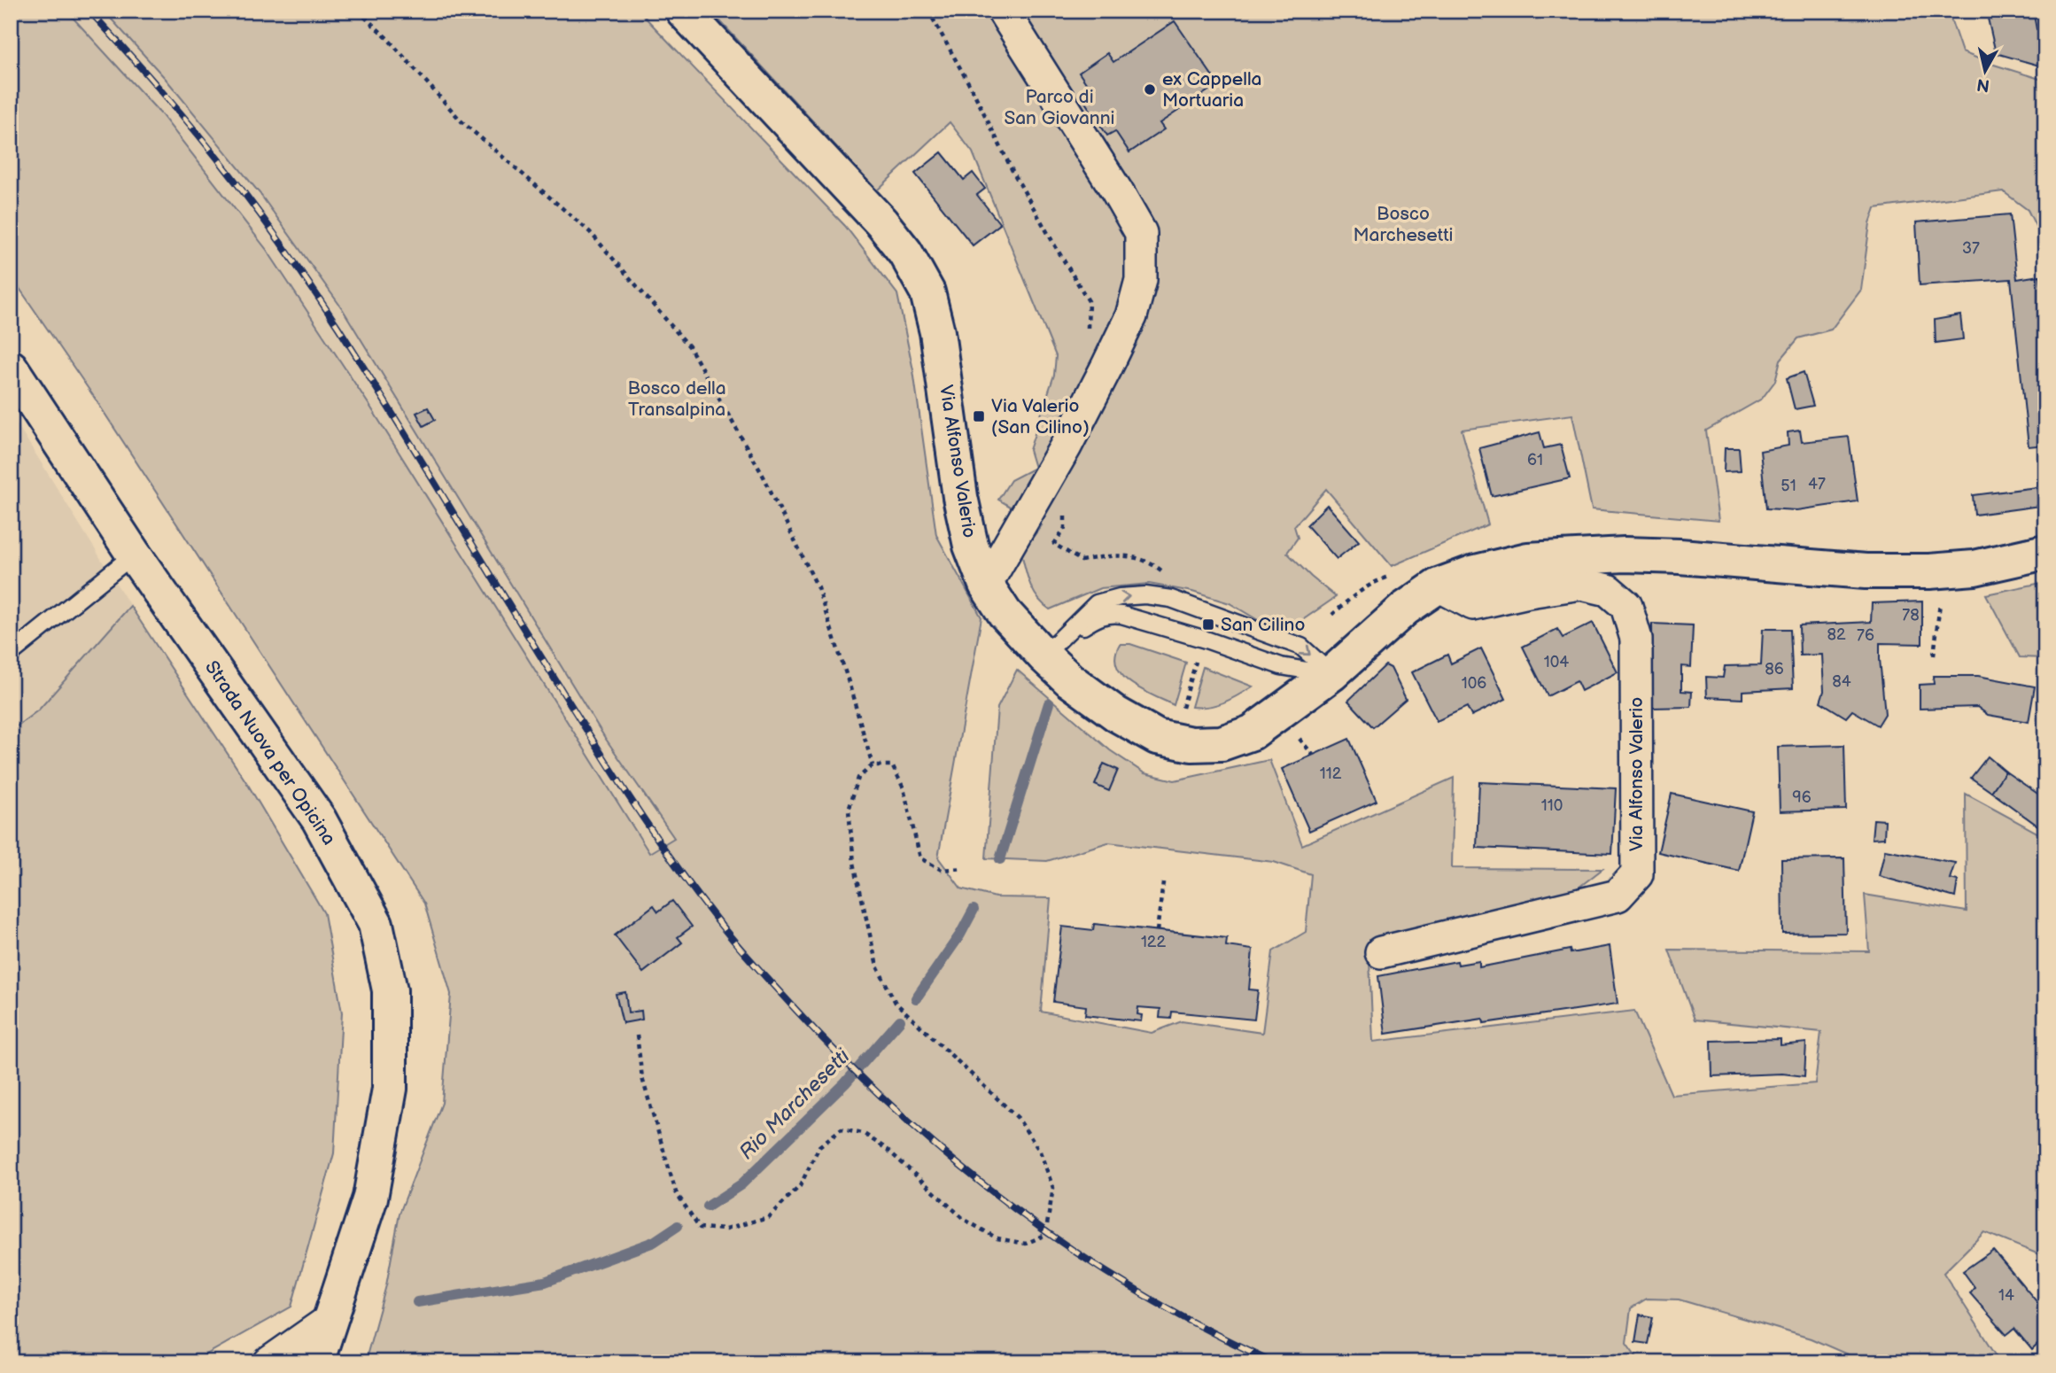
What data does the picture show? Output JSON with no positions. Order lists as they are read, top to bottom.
{
  "streets": {
    "main road": ["Via Alfonso Valerio", "Strada Nuova per Opicina"]
  },
  "water": ["Rio Marchesetti"],
  "parks": ["Parco di San Giovanni", "Bosco Marchesetti", "Bosco della Transalpina"],
  "places": {
    "other": ["ex Cappella Mortuaria"],
    "transit": ["Via Valerio (San Cilino)", "San Cilino"]
  },
  "house_numbers": [
    "37",
    "61",
    "47",
    "51",
    "78",
    "82",
    "76",
    "104",
    "86",
    "84",
    "106",
    "112",
    "96",
    "110",
    "122",
    "14"
  ],
  "north": "bottom"
}
